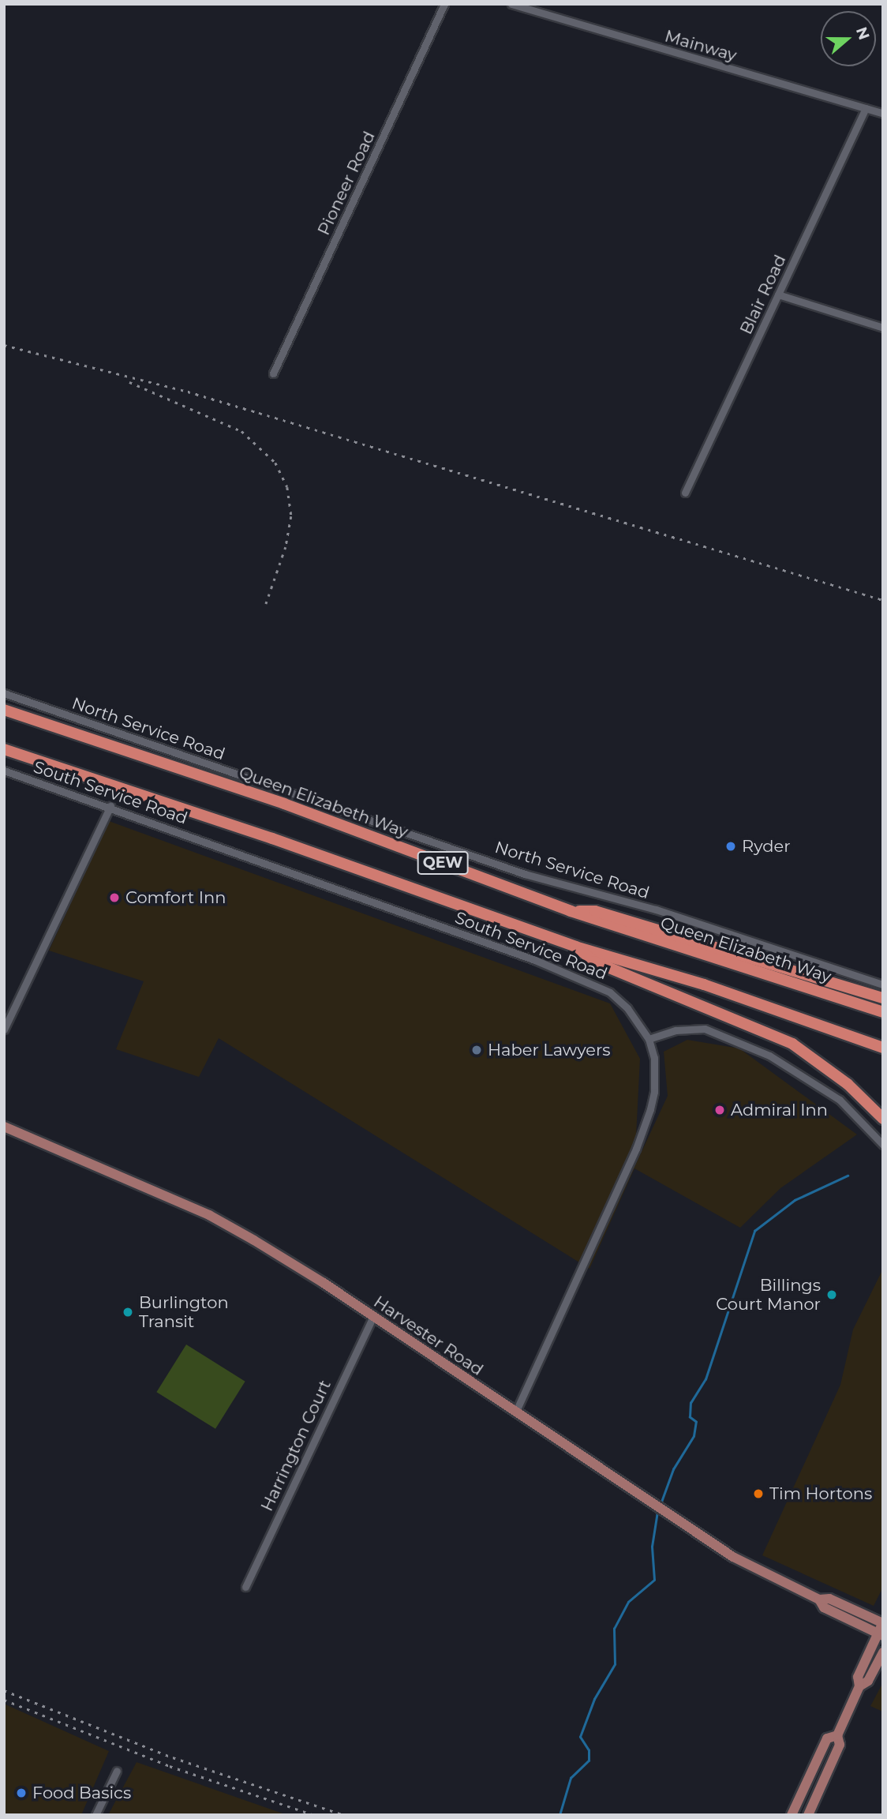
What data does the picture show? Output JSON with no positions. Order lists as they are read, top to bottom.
{
  "streets": {
    "highway": ["Queen Elizabeth Way", "QEW"],
    "main road": ["Harvester Road"],
    "street": [
      "Mainway",
      "Pioneer Road",
      "Blair Road",
      "North Service Road",
      "South Service Road",
      "Harrington Court"
    ]
  },
  "crossings": [
    ["Mainway", "Blair Road"],
    ["South Service Road", "Harvester Road"],
    ["Harvester Road", "Harrington Court"]
  ],
  "places": [
    "Ryder",
    "Comfort Inn",
    "Haber Lawyers",
    "Admiral Inn",
    "Billings Court Manor",
    "Burlington Transit",
    "Tim Hortons",
    "Food Basics"
  ],
  "north": "right"
}
